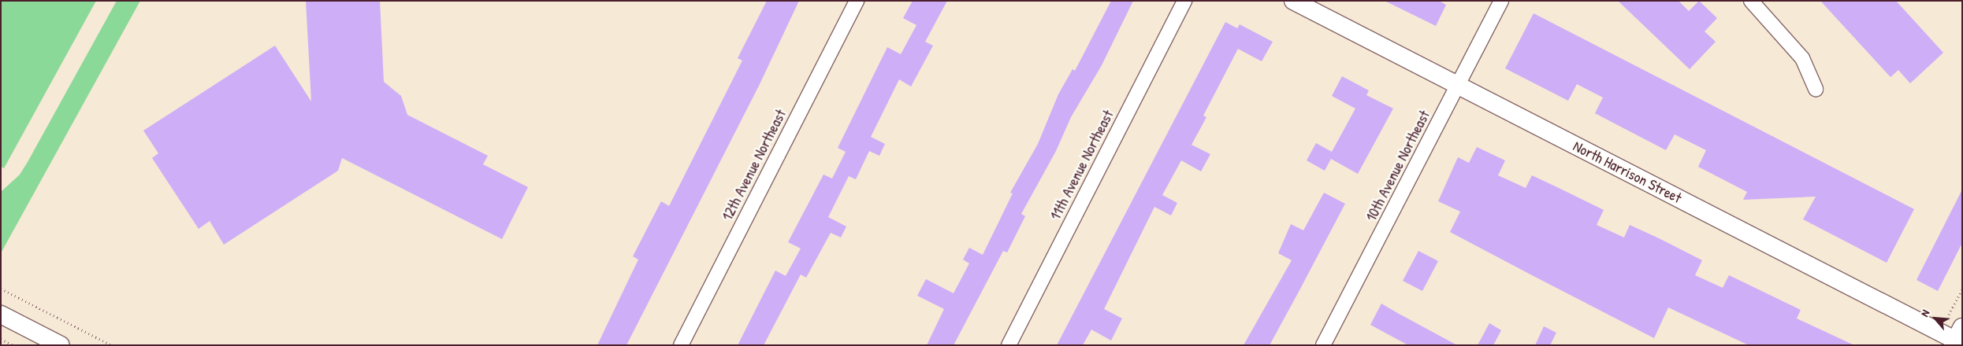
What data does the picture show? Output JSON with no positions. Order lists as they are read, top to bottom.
{
  "streets": {
    "street": [
      "12th Avenue Northeast",
      "11th Avenue Northeast",
      "10th Avenue Northeast",
      "North Harrison Street"
    ]
  },
  "crossings": [
    ["10th Avenue Northeast", "North Harrison Street"]
  ],
  "north": "top left"
}
